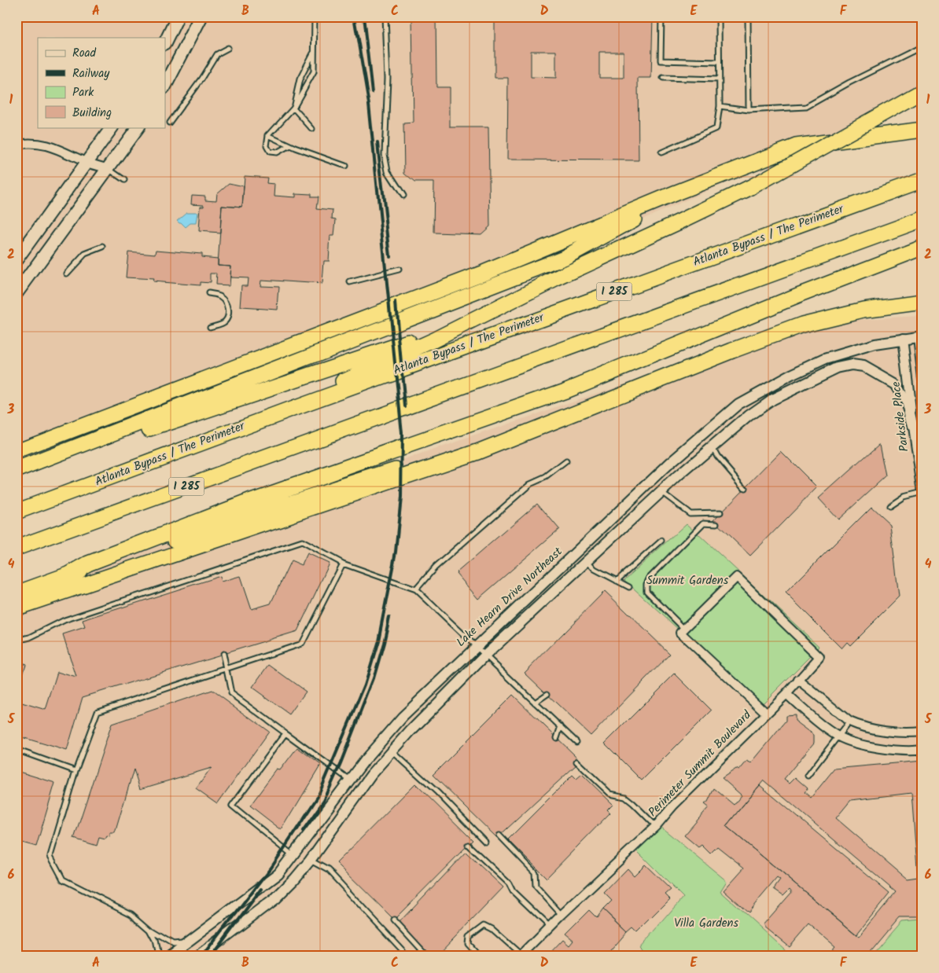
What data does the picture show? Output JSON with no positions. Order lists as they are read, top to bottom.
{
  "streets": {
    "highway": ["Atlanta Bypass / The Perimeter", "I 285"],
    "street": ["Parkside Place", "Lake Hearn Drive Northeast", "Perimeter Summit Boulevard"]
  },
  "crossings": [
    ["Parkside Place", "Lake Hearn Drive Northeast"]
  ],
  "parks": ["Summit Gardens", "Villa Gardens"],
  "legend": [
    "Road",
    "Railway",
    "Park",
    "Building"
  ],
  "grid": {
    "columns": [
      "A",
      "B",
      "C",
      "D",
      "E",
      "F"
    ],
    "rows": [
      "1",
      "2",
      "3",
      "4",
      "5",
      "6"
    ]
  }
}
